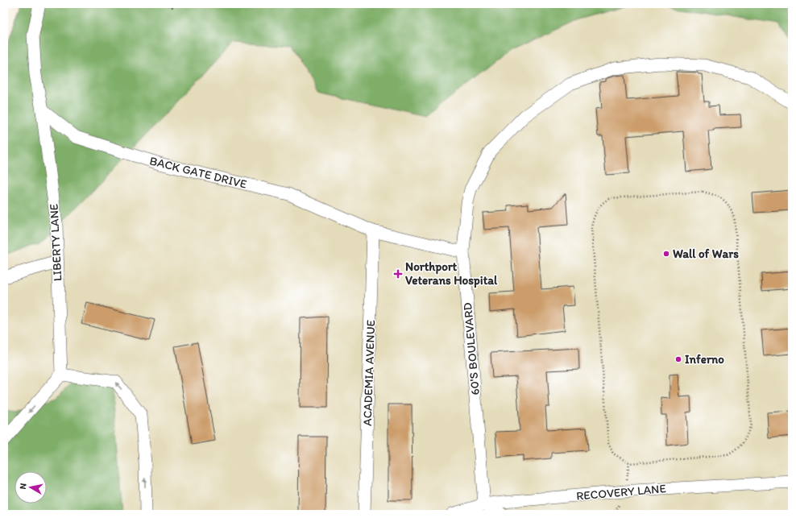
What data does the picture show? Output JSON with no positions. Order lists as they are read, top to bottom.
{
  "streets": {
    "lane": [
      "BACK GATE DRIVE",
      "LIBERTY LANE",
      "60'S BOULEVARD",
      "ACADEMIA AVENUE",
      "RECOVERY LANE"
    ]
  },
  "crossings": [
    ["BACK GATE DRIVE", "LIBERTY LANE"],
    ["BACK GATE DRIVE", "60'S BOULEVARD"],
    ["BACK GATE DRIVE", "ACADEMIA AVENUE"],
    ["60'S BOULEVARD", "RECOVERY LANE"]
  ],
  "places": {
    "other": ["Wall of Wars", "Inferno"],
    "health": ["Northport Veterans Hospital"]
  },
  "north": "left"
}
